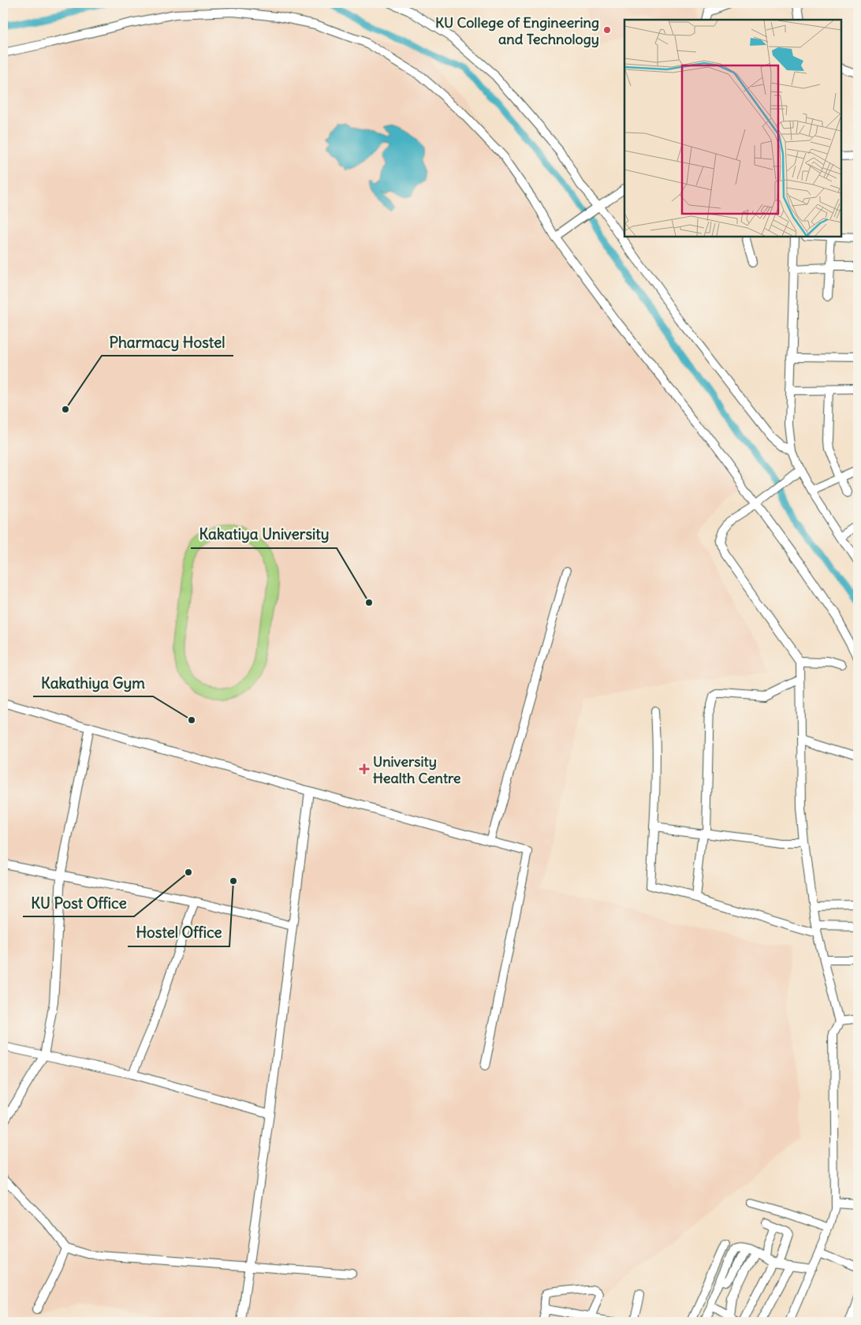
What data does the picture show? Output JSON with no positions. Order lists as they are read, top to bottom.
{
  "places": {
    "other": [
      "KU College of Engineering and Technology",
      "Pharmacy Hostel",
      "Kakatiya University",
      "Kakathiya Gym",
      "KU Post Office",
      "Hostel Office"
    ],
    "health": ["University Health Centre"]
  }
}
